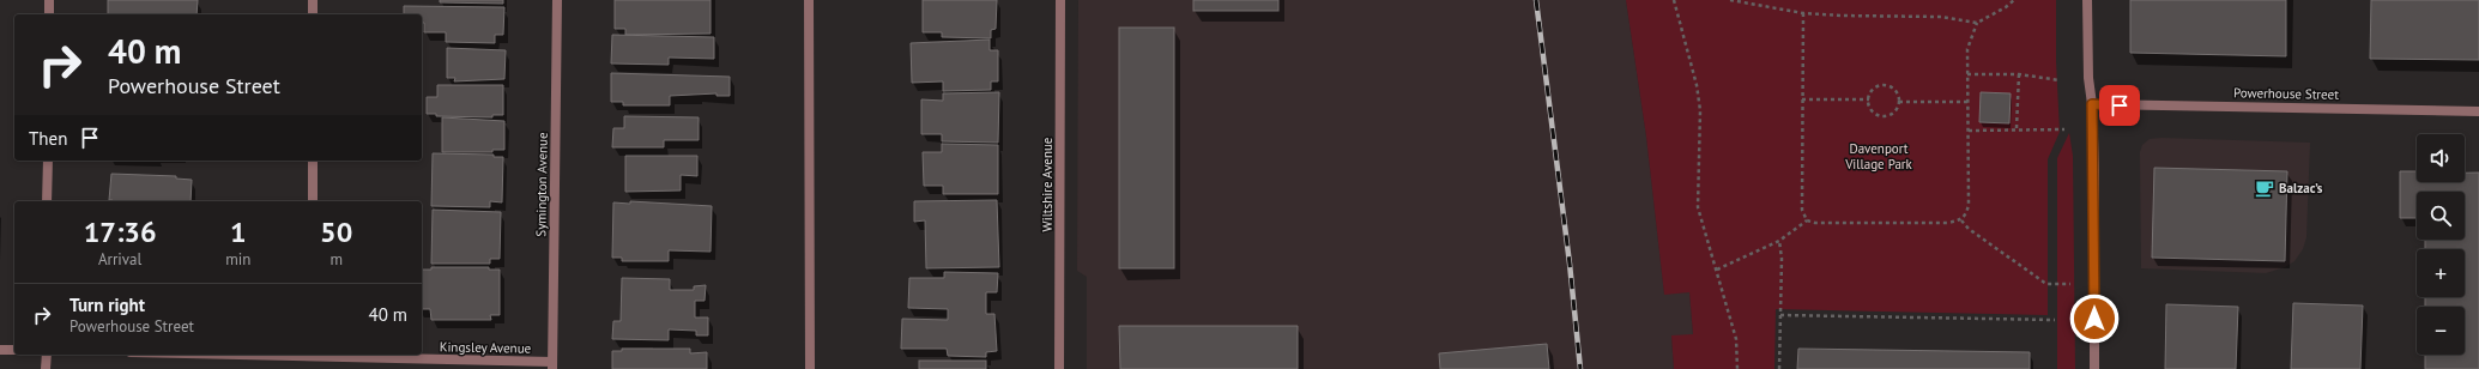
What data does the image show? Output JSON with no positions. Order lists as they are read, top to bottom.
{
  "streets": {
    "street": [
      "Powerhouse Street",
      "Symington Avenue",
      "Wiltshire Avenue",
      "Kingsley Avenue"
    ]
  },
  "crossings": [
    ["Symington Avenue", "Kingsley Avenue"]
  ],
  "parks": ["Davenport Village Park"],
  "places": {
    "cafe": ["Balzac’s"]
  },
  "page": {
    "turn": ["40 m", "Powerhouse Street"],
    "then": "Then",
    "map_buttons": ["+", "−"],
    "eta": [
      "17:36",
      "Arrival",
      "1",
      "min",
      "50",
      "m"
    ],
    "list": [
      {
        "name": "Turn right",
        "note": "Powerhouse Street",
        "value": "40 m"
      }
    ]
  }
}
